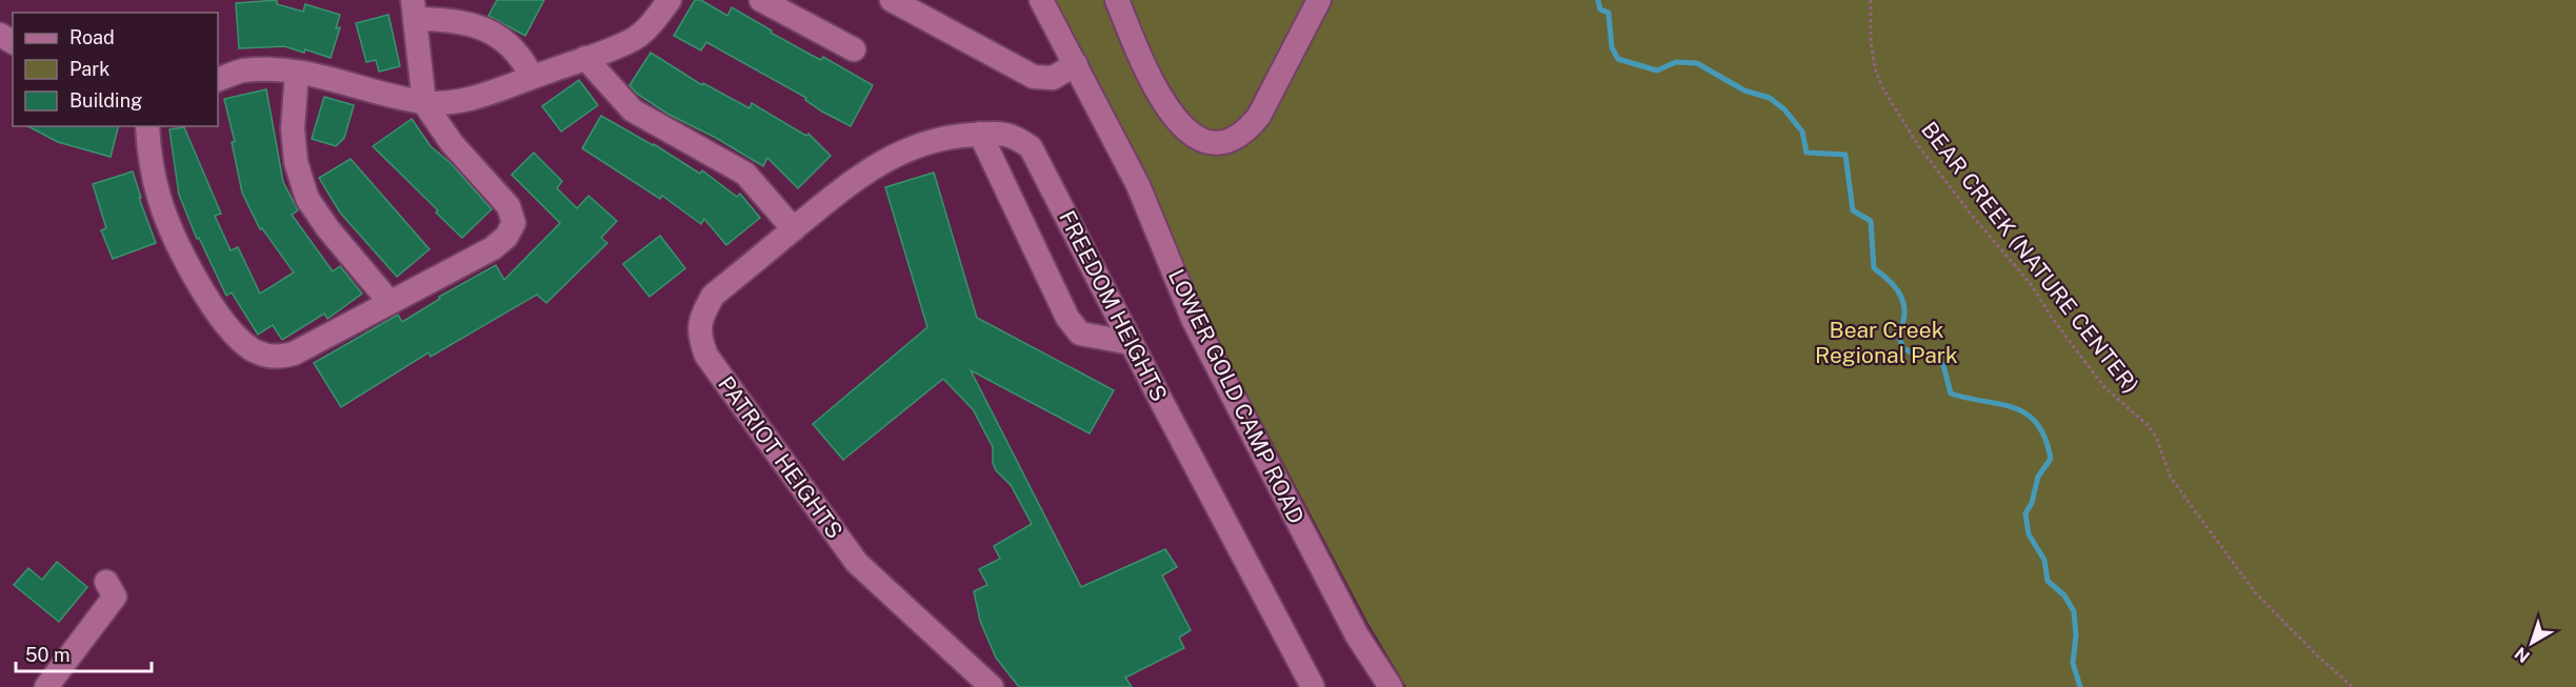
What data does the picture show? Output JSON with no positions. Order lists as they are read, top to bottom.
{
  "streets": {
    "street": ["FREEDOM HEIGHTS", "LOWER GOLD CAMP ROAD", "PATRIOT HEIGHTS"],
    "path": ["BEAR CREEK (NATURE CENTER)"]
  },
  "crossings": [
    ["FREEDOM HEIGHTS", "PATRIOT HEIGHTS"]
  ],
  "parks": ["Bear Creek Regional Park"],
  "legend": ["Road", "Park", "Building"],
  "scale_bar": "50 m",
  "north": "bottom left"
}
